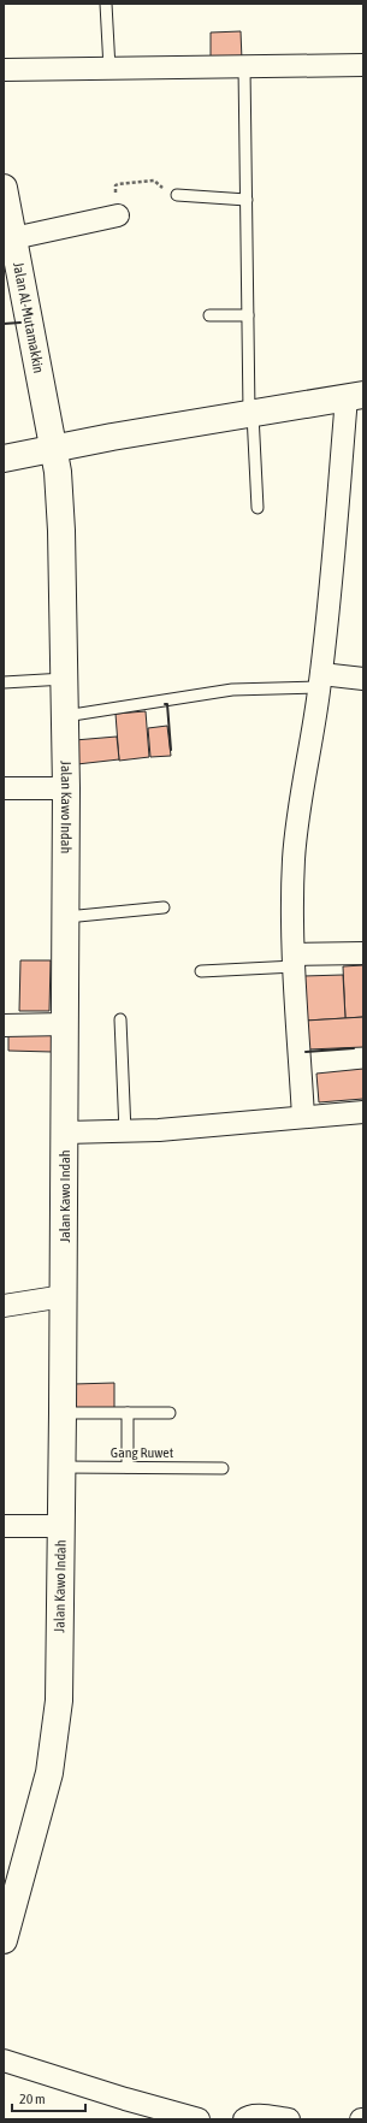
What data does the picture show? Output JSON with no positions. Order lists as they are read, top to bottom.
{
  "streets": {
    "street": ["Jalan Al-Mutamakkin", "Jalan Kawo Indah"],
    "lane": ["Gang Ruwet"]
  },
  "crossings": [
    ["Jalan Al-Mutamakkin", "Jalan Kawo Indah"],
    ["Jalan Kawo Indah", "Gang Ruwet"]
  ],
  "scale_bar": "20 m"
}
